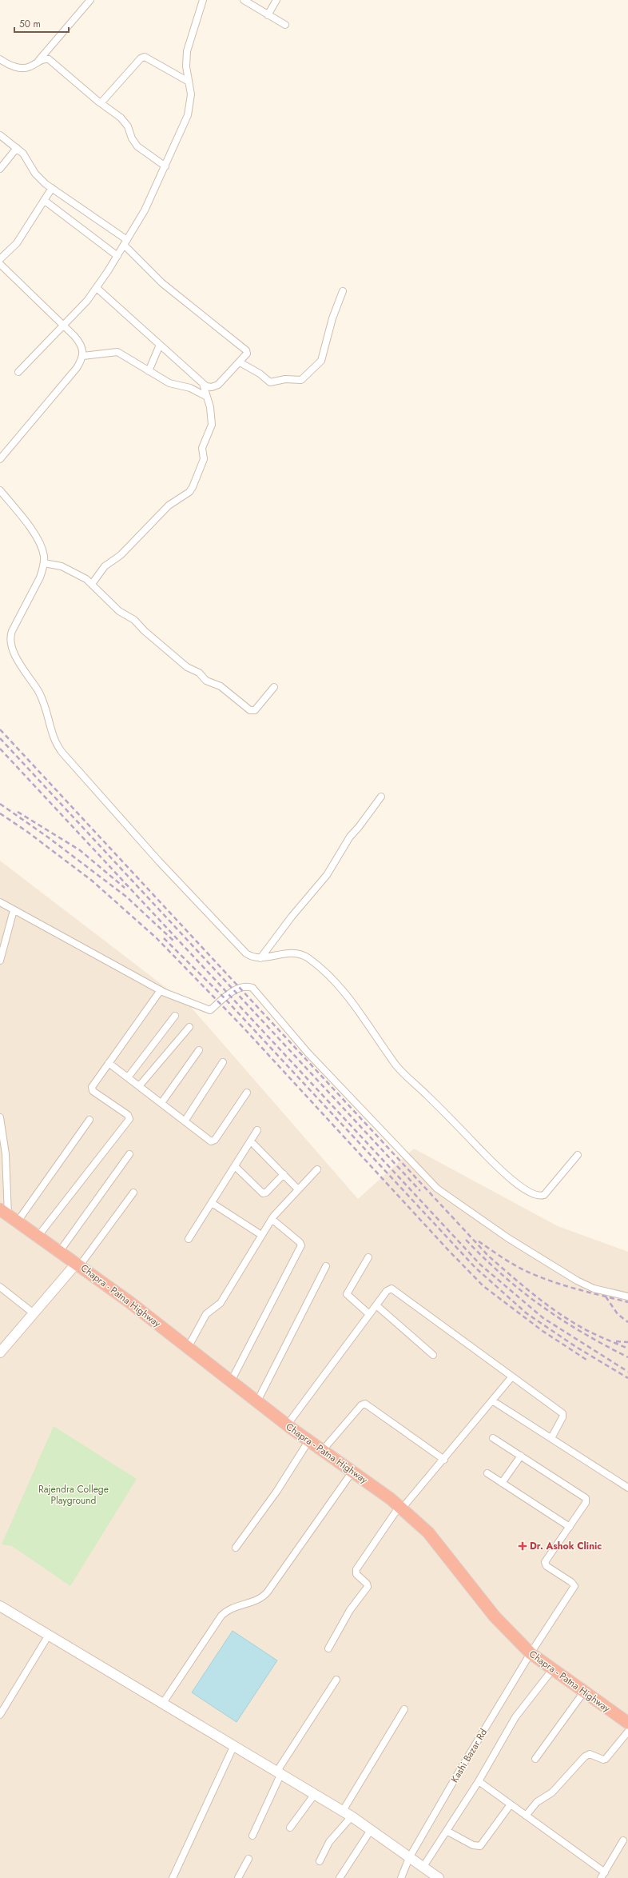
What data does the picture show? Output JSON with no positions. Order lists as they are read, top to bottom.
{
  "streets": {
    "highway": ["Chapra - Patna Highway"],
    "street": ["Kashi Bazar Rd"]
  },
  "crossings": [
    ["Chapra - Patna Highway", "Kashi Bazar Rd"]
  ],
  "parks": ["Rajendra College Playground"],
  "places": {
    "health": ["Dr. Ashok Clinic"]
  },
  "scale_bar": "50 m"
}
